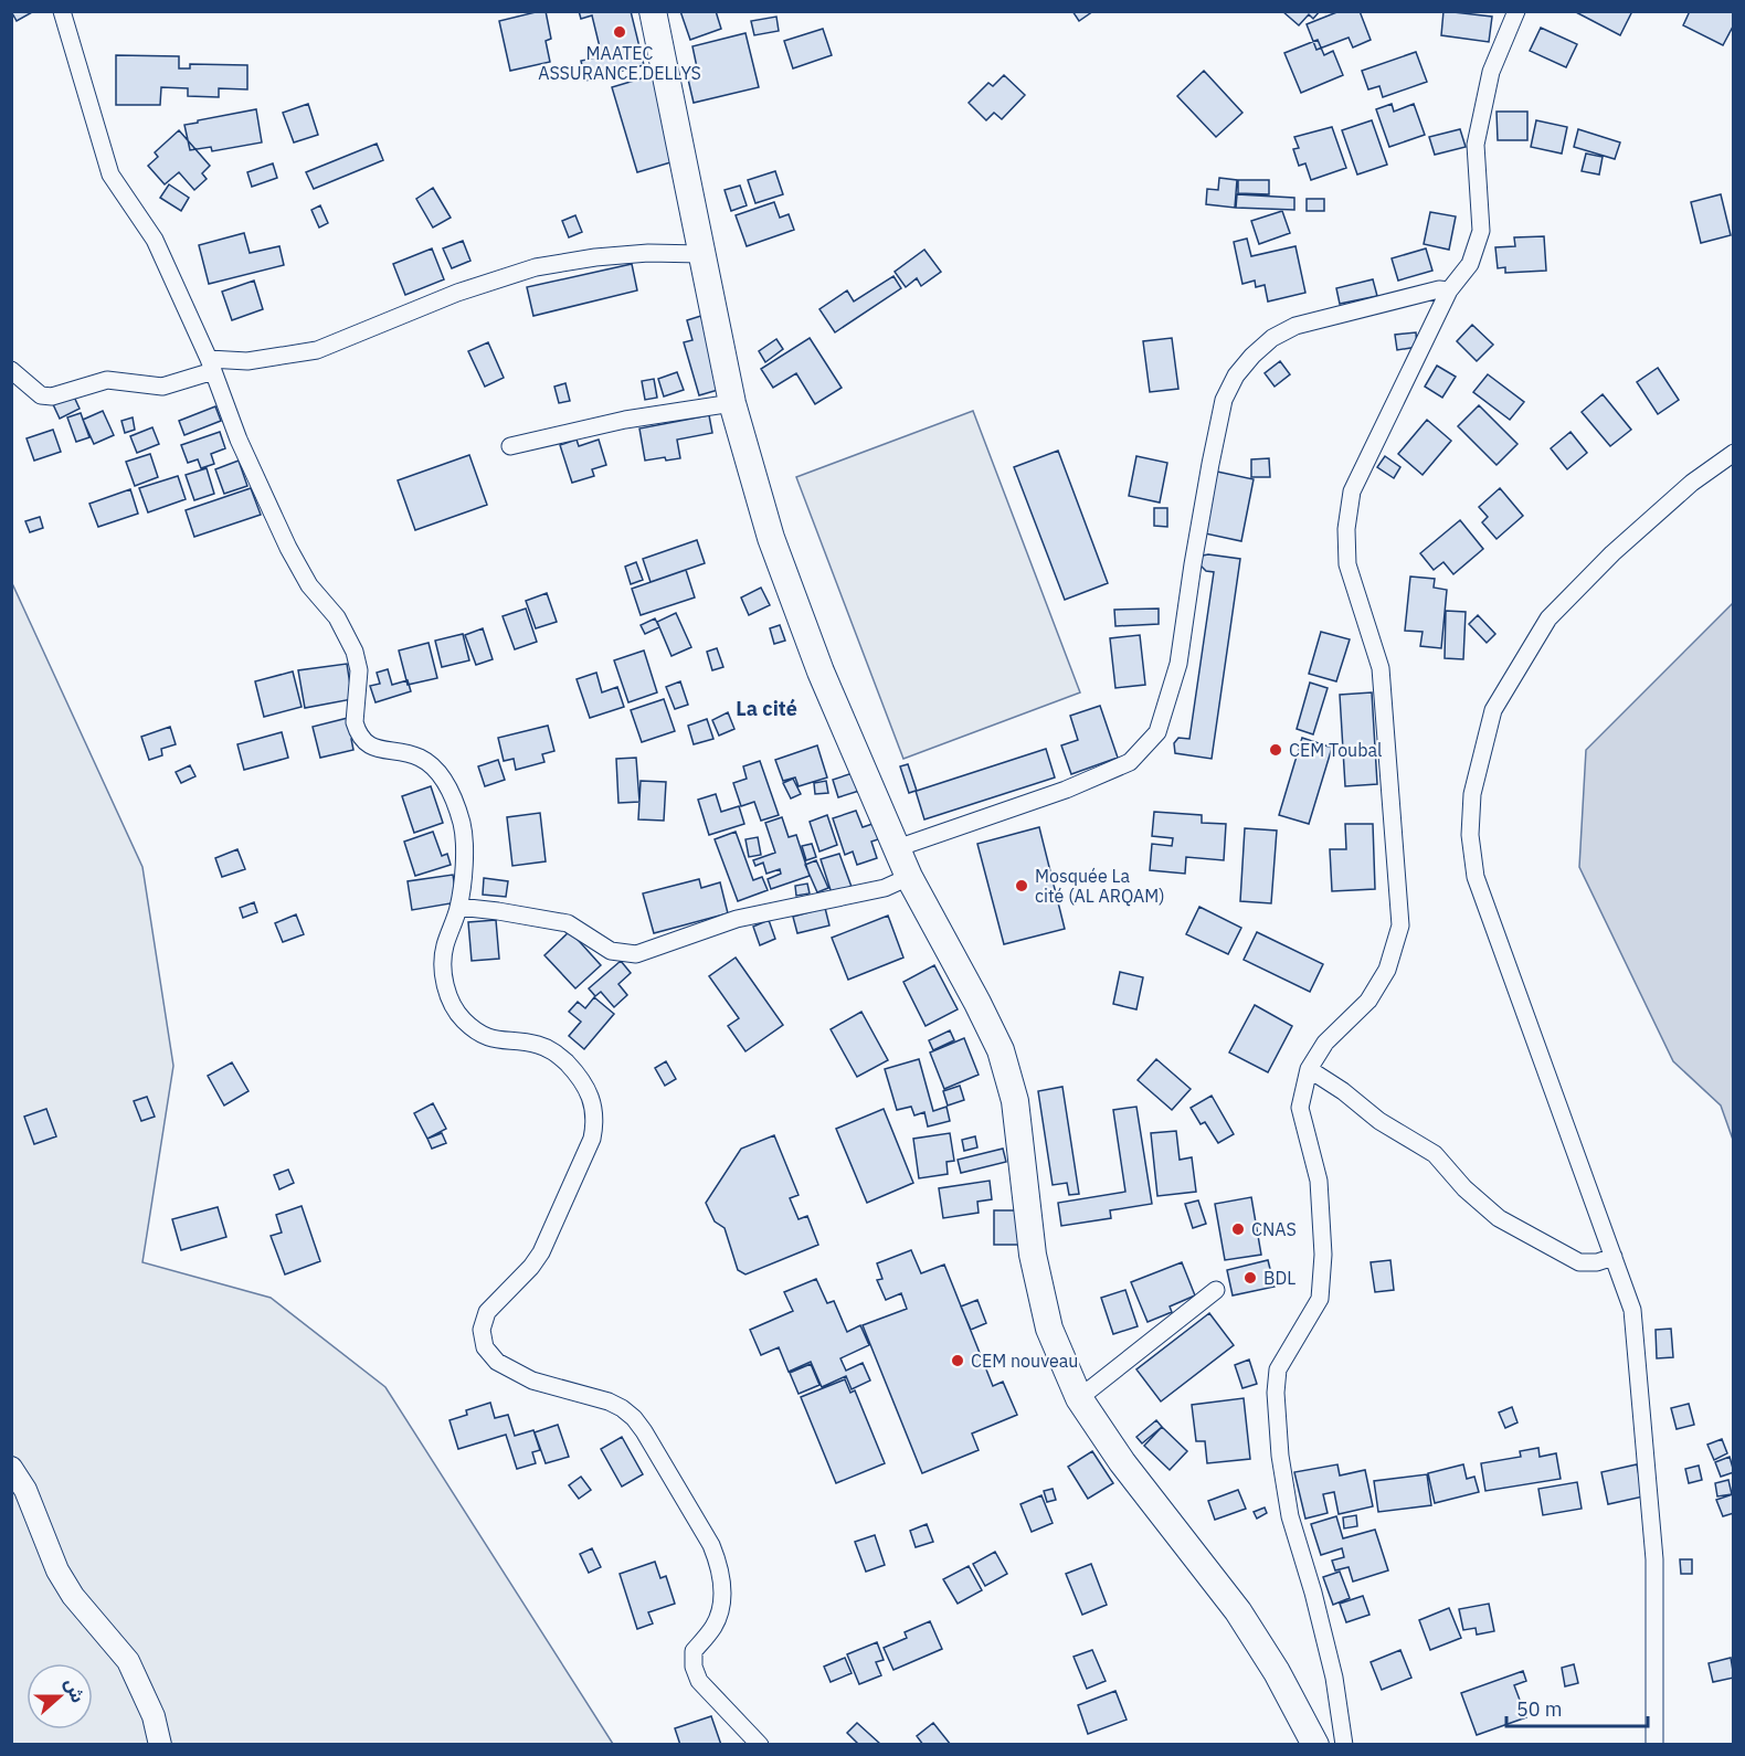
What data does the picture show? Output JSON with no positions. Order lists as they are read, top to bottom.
{
  "districts": ["La cité"],
  "places": [
    "MAATEC ASSURANCE DELLYS",
    "CEM Toubal",
    "Mosquée La cité (AL ARQAM)",
    "CNAS",
    "BDL",
    "CEM nouveau"
  ],
  "scale_bar": "50 m",
  "north": "right"
}
